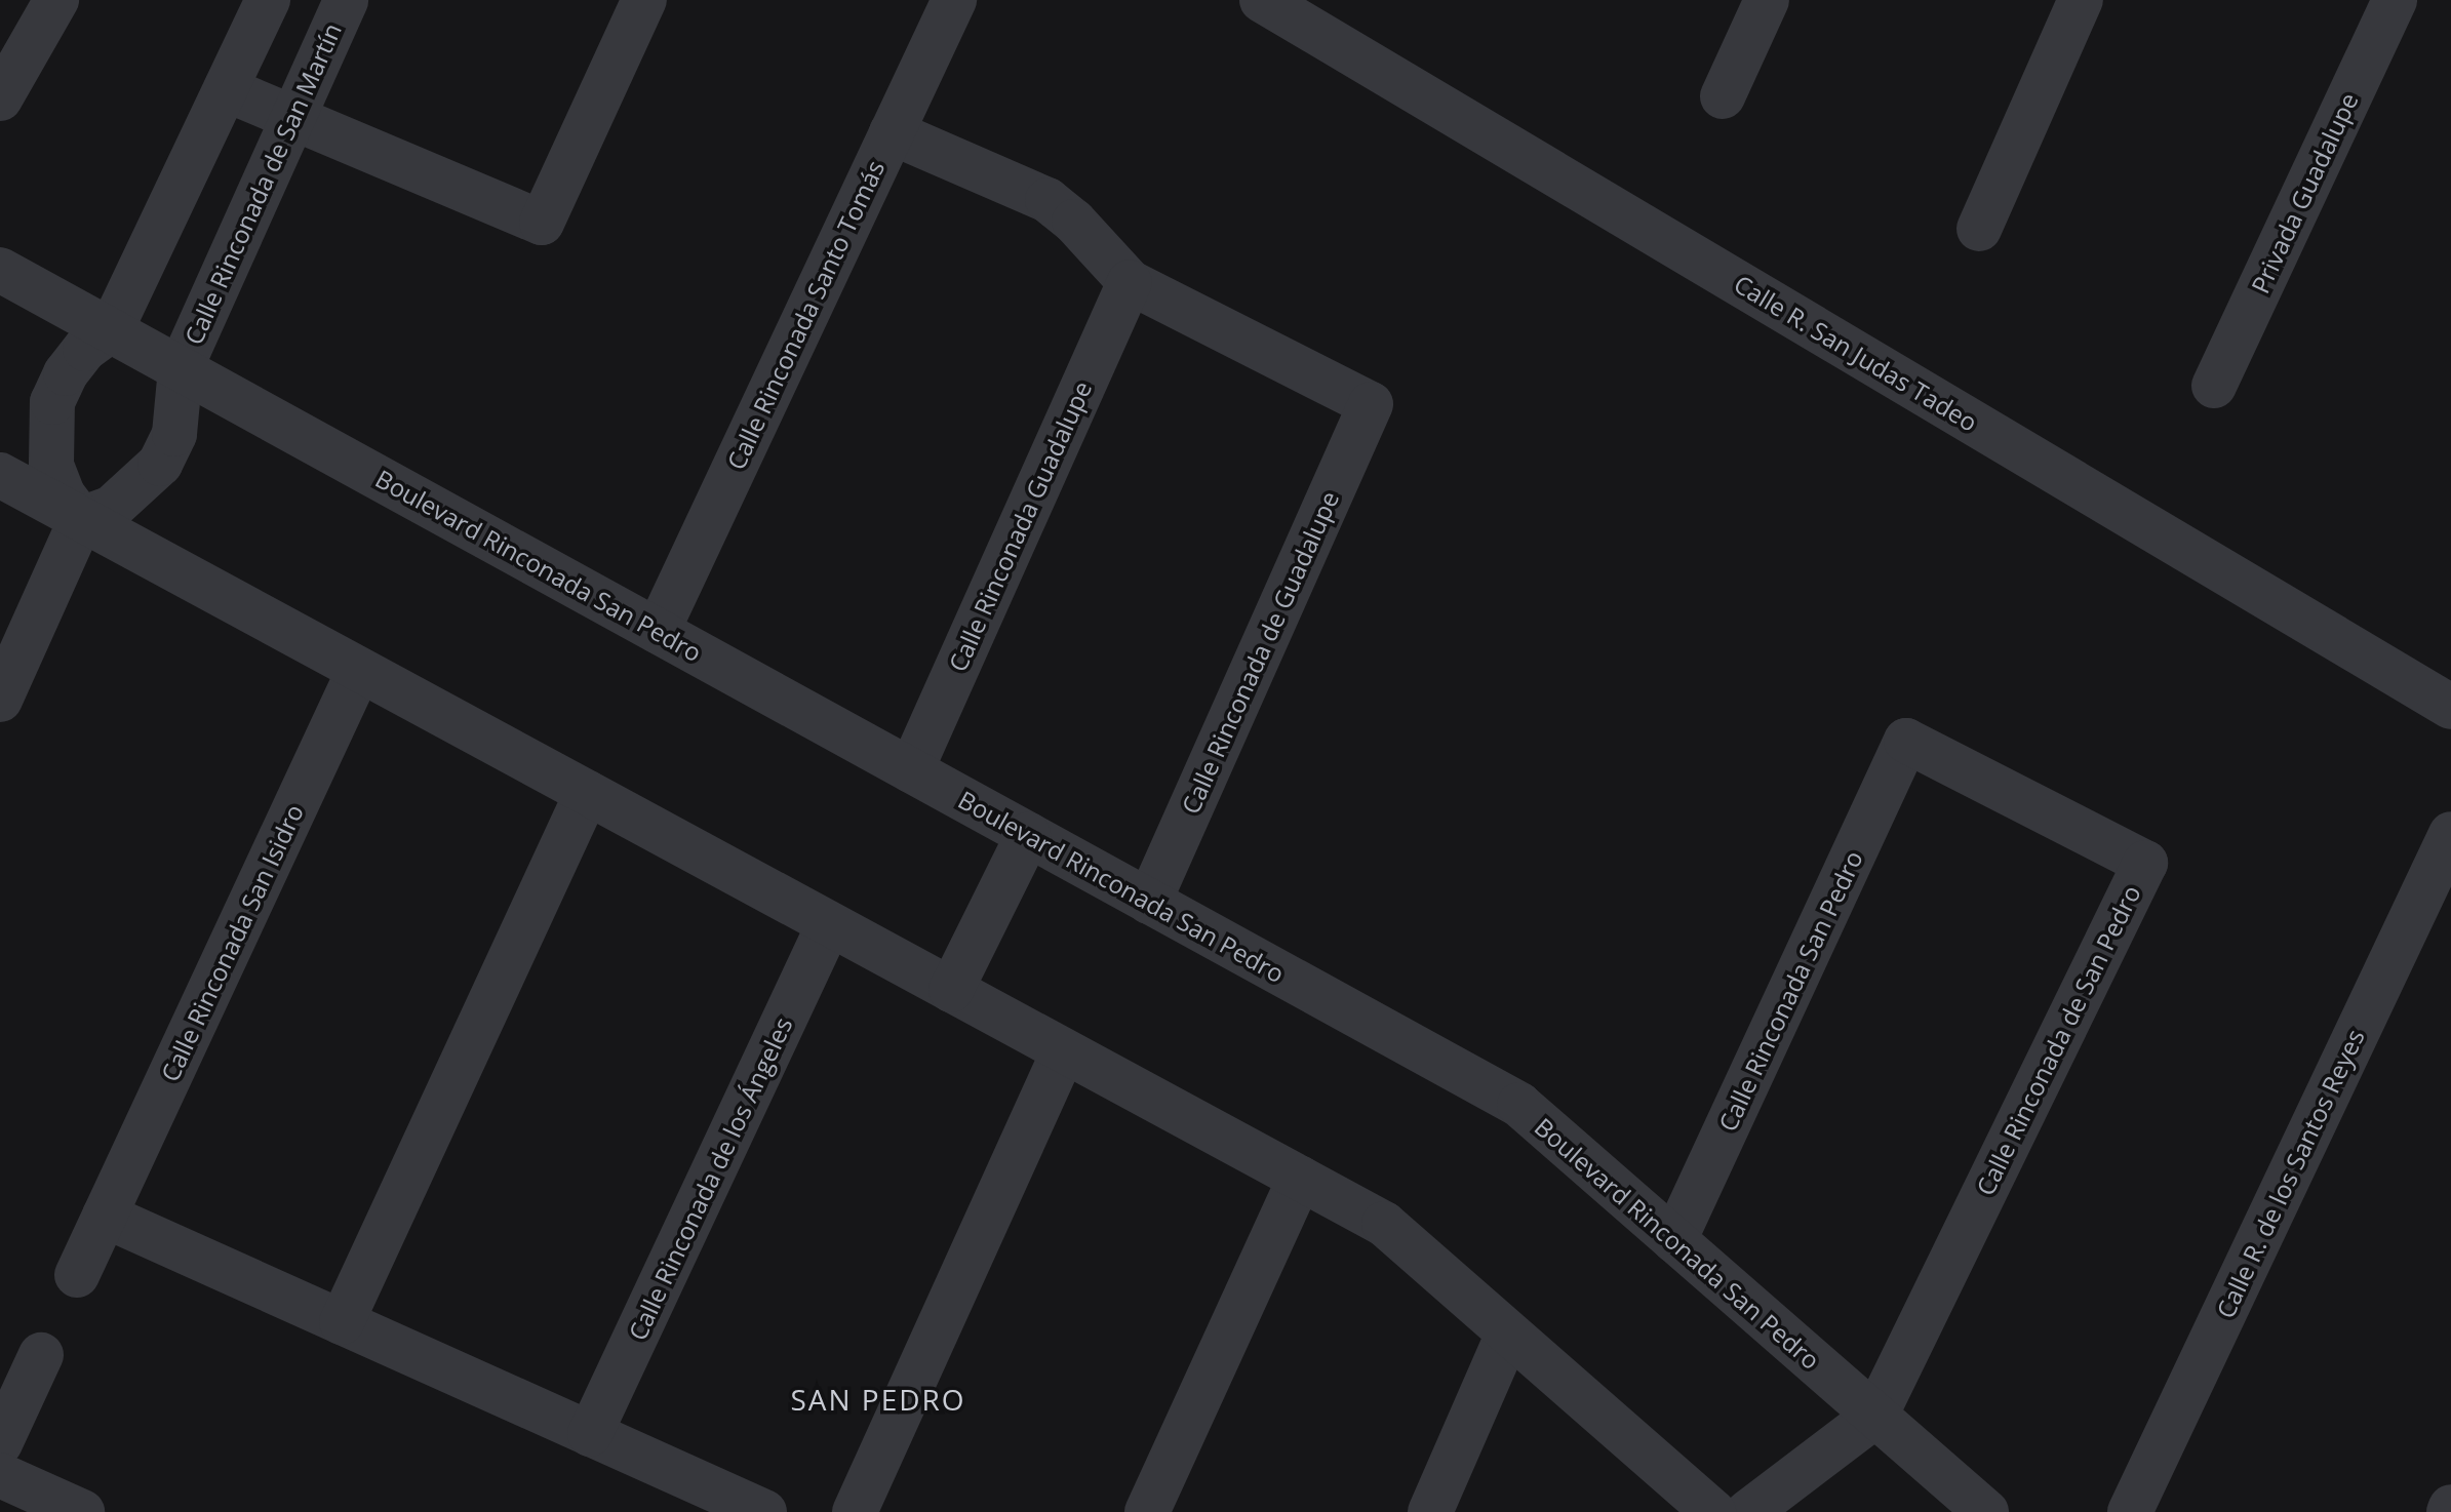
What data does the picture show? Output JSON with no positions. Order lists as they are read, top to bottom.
{
  "streets": {
    "street": [
      "Calle Rinconada de San Martín",
      "Privada Guadalupe",
      "Calle Rinconada Santo Tomás",
      "Calle R. San Judas Tadeo",
      "Calle Rinconada Guadalupe",
      "Boulevard Rinconada San Pedro",
      "Calle Rinconada de Guadalupe",
      "Calle Rinconada San Isidro",
      "Calle Rinconada San Pedro",
      "Calle Rinconada de San Pedro",
      "Calle R. de los Santos Reyes",
      "Calle Rinconada de los Ángeles"
    ]
  },
  "crossings": [
    ["Calle Rinconada de San Martín", "Boulevard Rinconada San Pedro"],
    ["Calle Rinconada Santo Tomás", "Boulevard Rinconada San Pedro"],
    ["Calle Rinconada Guadalupe", "Boulevard Rinconada San Pedro"],
    ["Calle Rinconada Guadalupe", "Calle Rinconada de Guadalupe"],
    ["Boulevard Rinconada San Pedro", "Calle Rinconada de Guadalupe"],
    ["Boulevard Rinconada San Pedro", "Calle Rinconada San Pedro"],
    ["Boulevard Rinconada San Pedro", "Calle Rinconada de San Pedro"],
    ["Calle Rinconada San Pedro", "Calle Rinconada de San Pedro"]
  ],
  "districts": ["SAN PEDRO"]
}
